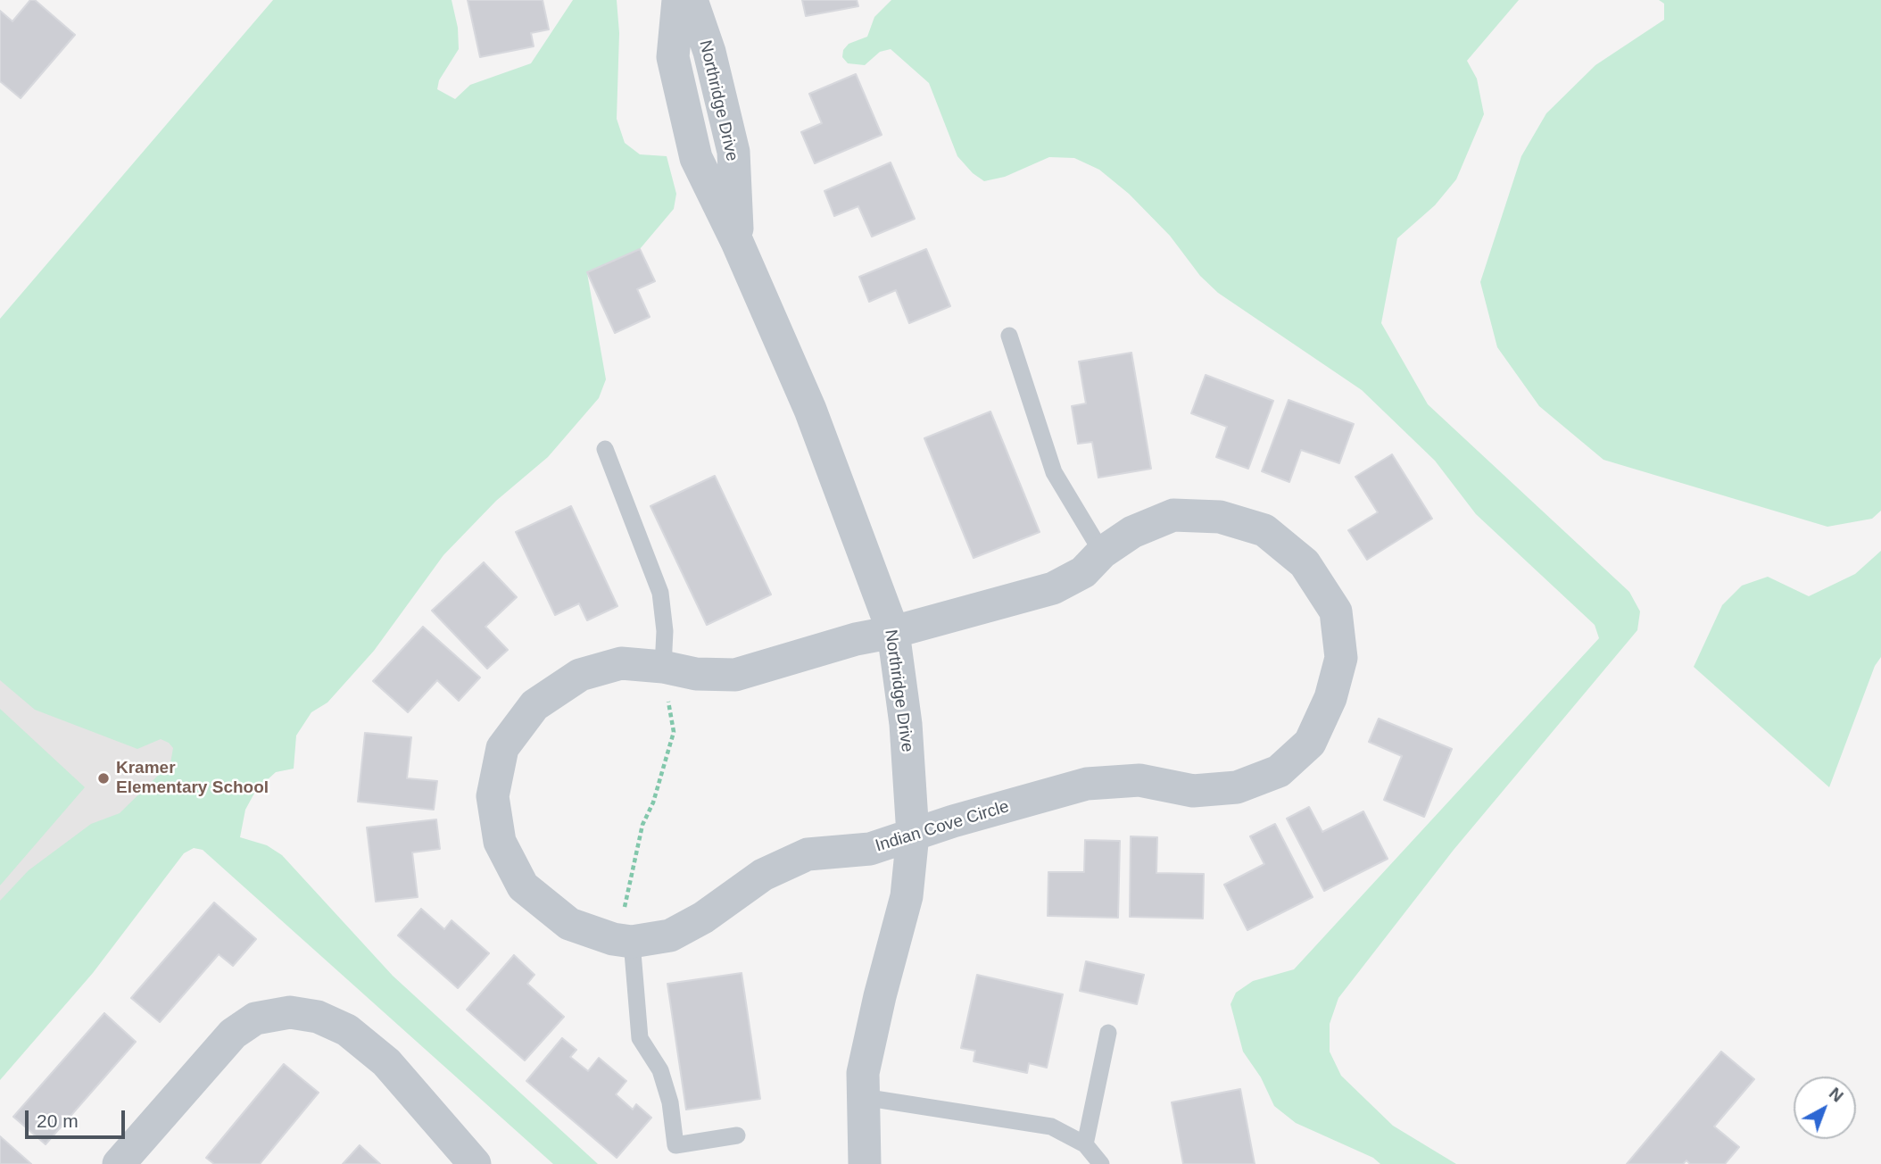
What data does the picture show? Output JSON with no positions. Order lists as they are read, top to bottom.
{
  "streets": {
    "street": ["Northridge Drive", "Indian Cove Circle"]
  },
  "crossings": [
    ["Northridge Drive", "Indian Cove Circle"]
  ],
  "places": ["Kramer Elementary School"],
  "scale_bar": "20 m",
  "north": "top right"
}
